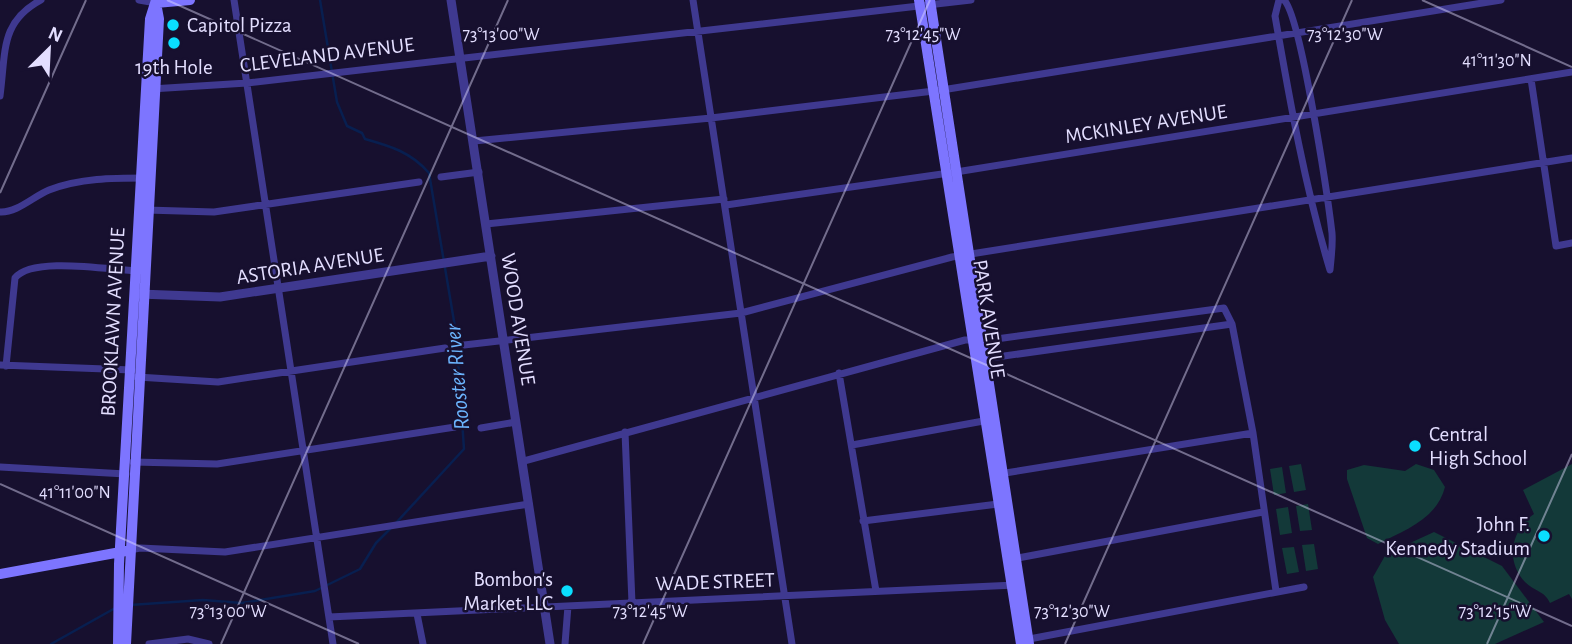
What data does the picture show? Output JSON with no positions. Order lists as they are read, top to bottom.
{
  "streets": {
    "main road": ["PARK AVENUE", "BROOKLAWN AVENUE"],
    "street": [
      "CLEVELAND AVENUE",
      "MCKINLEY AVENUE",
      "ASTORIA AVENUE",
      "WOOD AVENUE",
      "WADE STREET"
    ]
  },
  "crossings": [
    ["CLEVELAND AVENUE", "WOOD AVENUE"],
    ["CLEVELAND AVENUE", "PARK AVENUE"],
    ["CLEVELAND AVENUE", "BROOKLAWN AVENUE"],
    ["MCKINLEY AVENUE", "WOOD AVENUE"],
    ["MCKINLEY AVENUE", "PARK AVENUE"],
    ["ASTORIA AVENUE", "WOOD AVENUE"],
    ["ASTORIA AVENUE", "BROOKLAWN AVENUE"],
    ["WOOD AVENUE", "WADE STREET"],
    ["PARK AVENUE", "WADE STREET"]
  ],
  "water": ["Rooster River"],
  "places": [
    "Capitol Pizza",
    "19th Hole",
    "Central High School",
    "John F. Kennedy Stadium",
    "Bombon's Market LLC"
  ],
  "north": "top right",
  "coordinates": [
    "73°13'00\"W",
    "73°12'45\"W",
    "73°12'30\"W",
    "41°11'30\"N",
    "41°11'00\"N",
    "73°12'15\"W"
  ]
}
